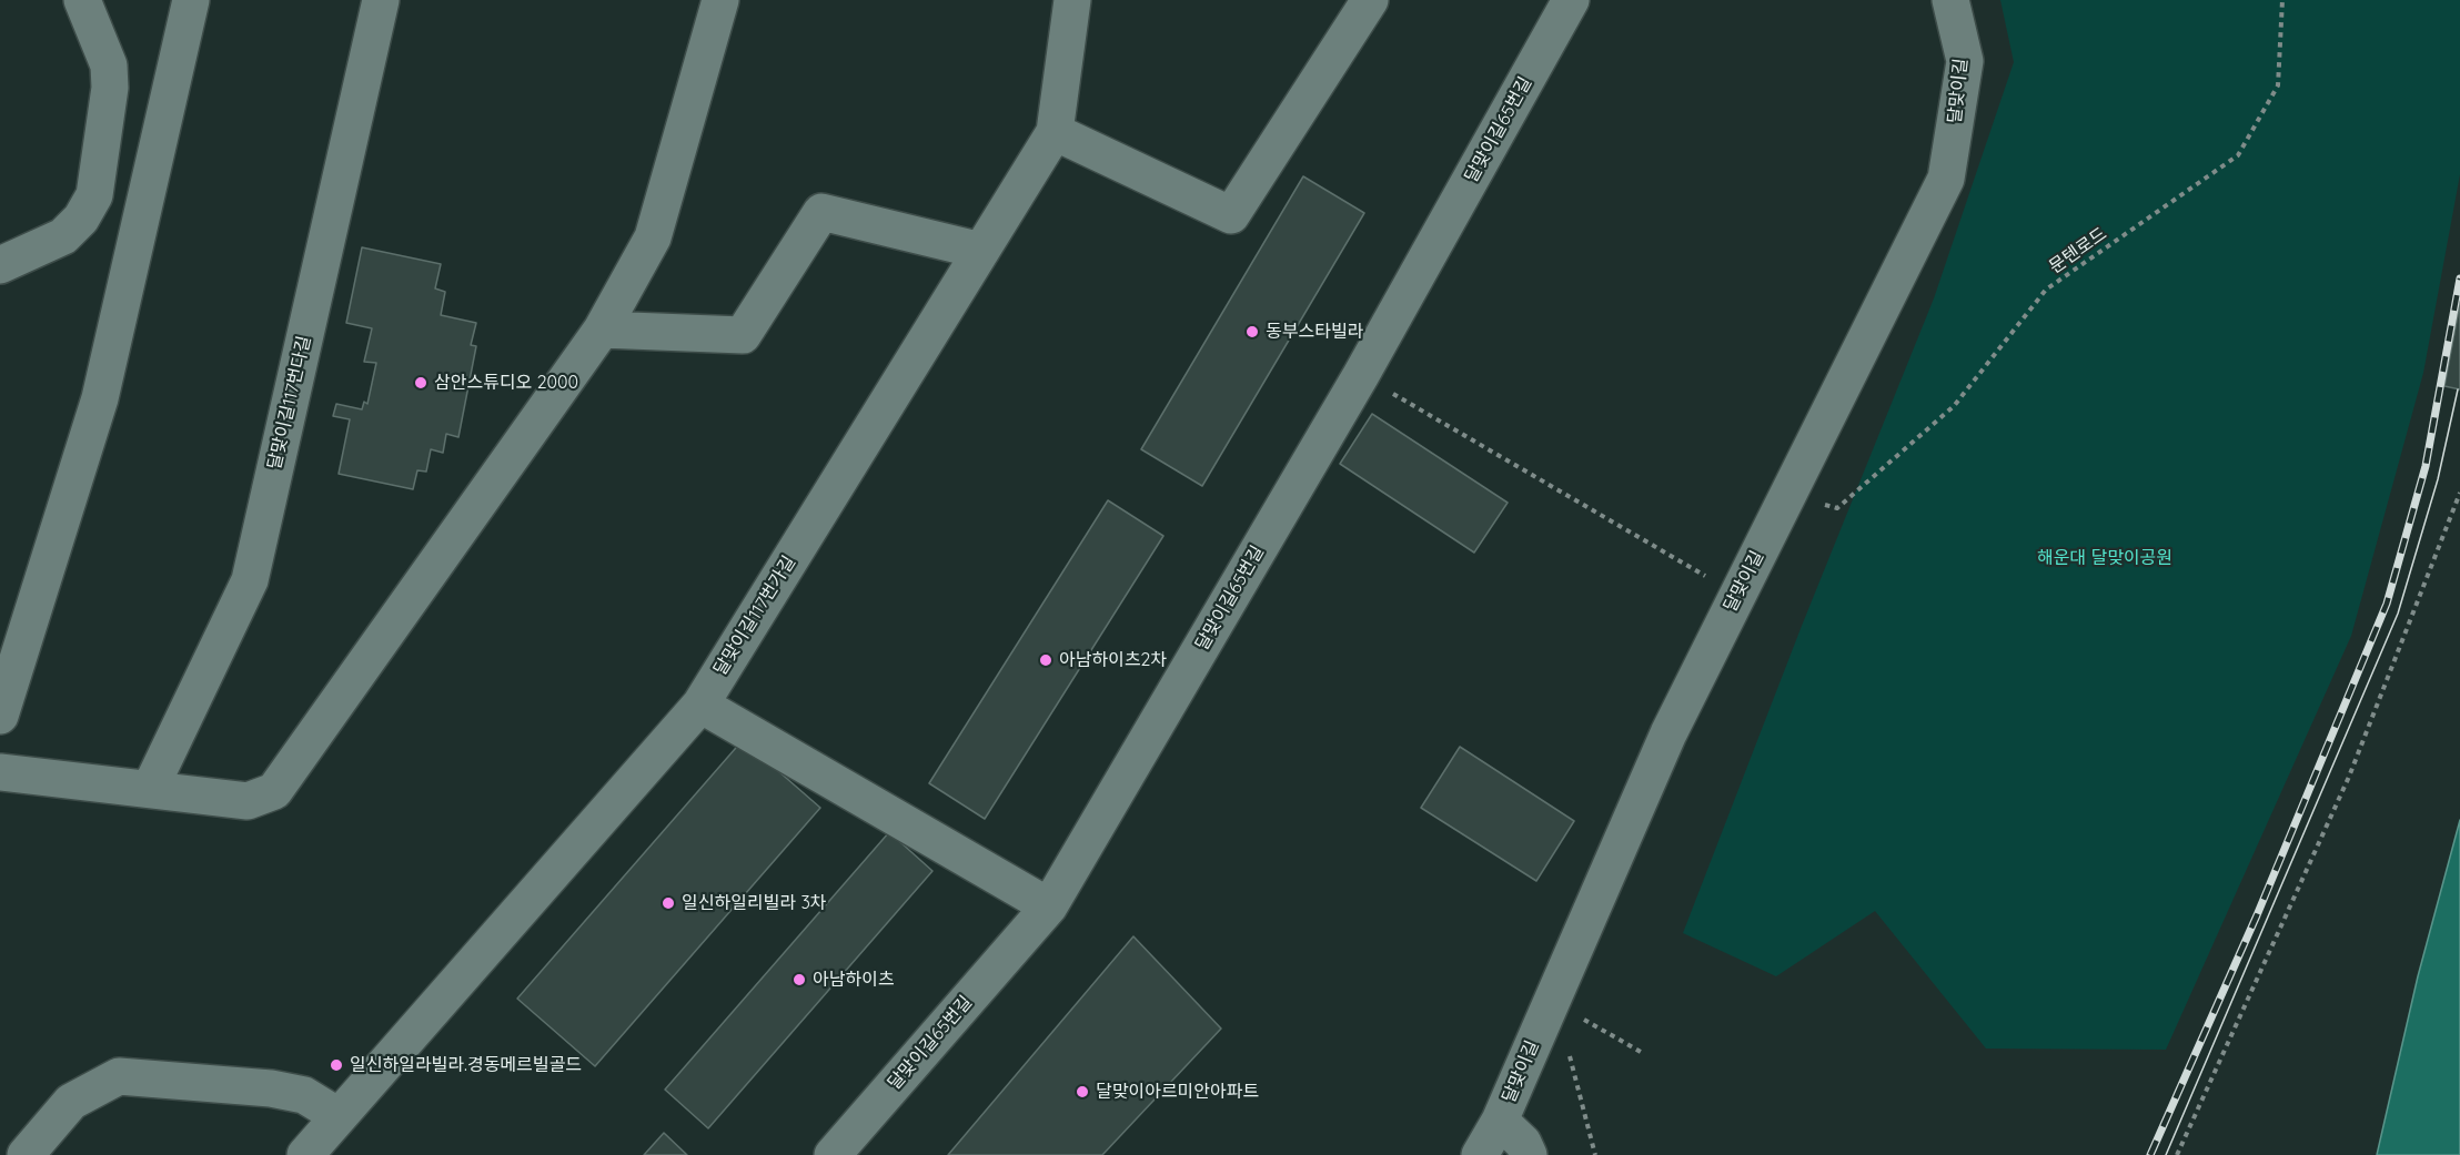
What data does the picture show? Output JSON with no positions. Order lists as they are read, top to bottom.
{
  "streets": {
    "street": [
      "달맞이길",
      "달맞이길65번길",
      "달맞이길117번다길",
      "달맞이길117번가길"
    ],
    "path": ["문텐로드"]
  },
  "parks": ["해운대 달맞이공원"],
  "places": [
    "동부스타빌라",
    "삼안스튜디오 2000",
    "아남하이츠2차",
    "일신하일리빌라 3차",
    "아남하이츠",
    "일신하일라빌라.경동메르빌골드",
    "달맞이아르미안아파트"
  ]
}
